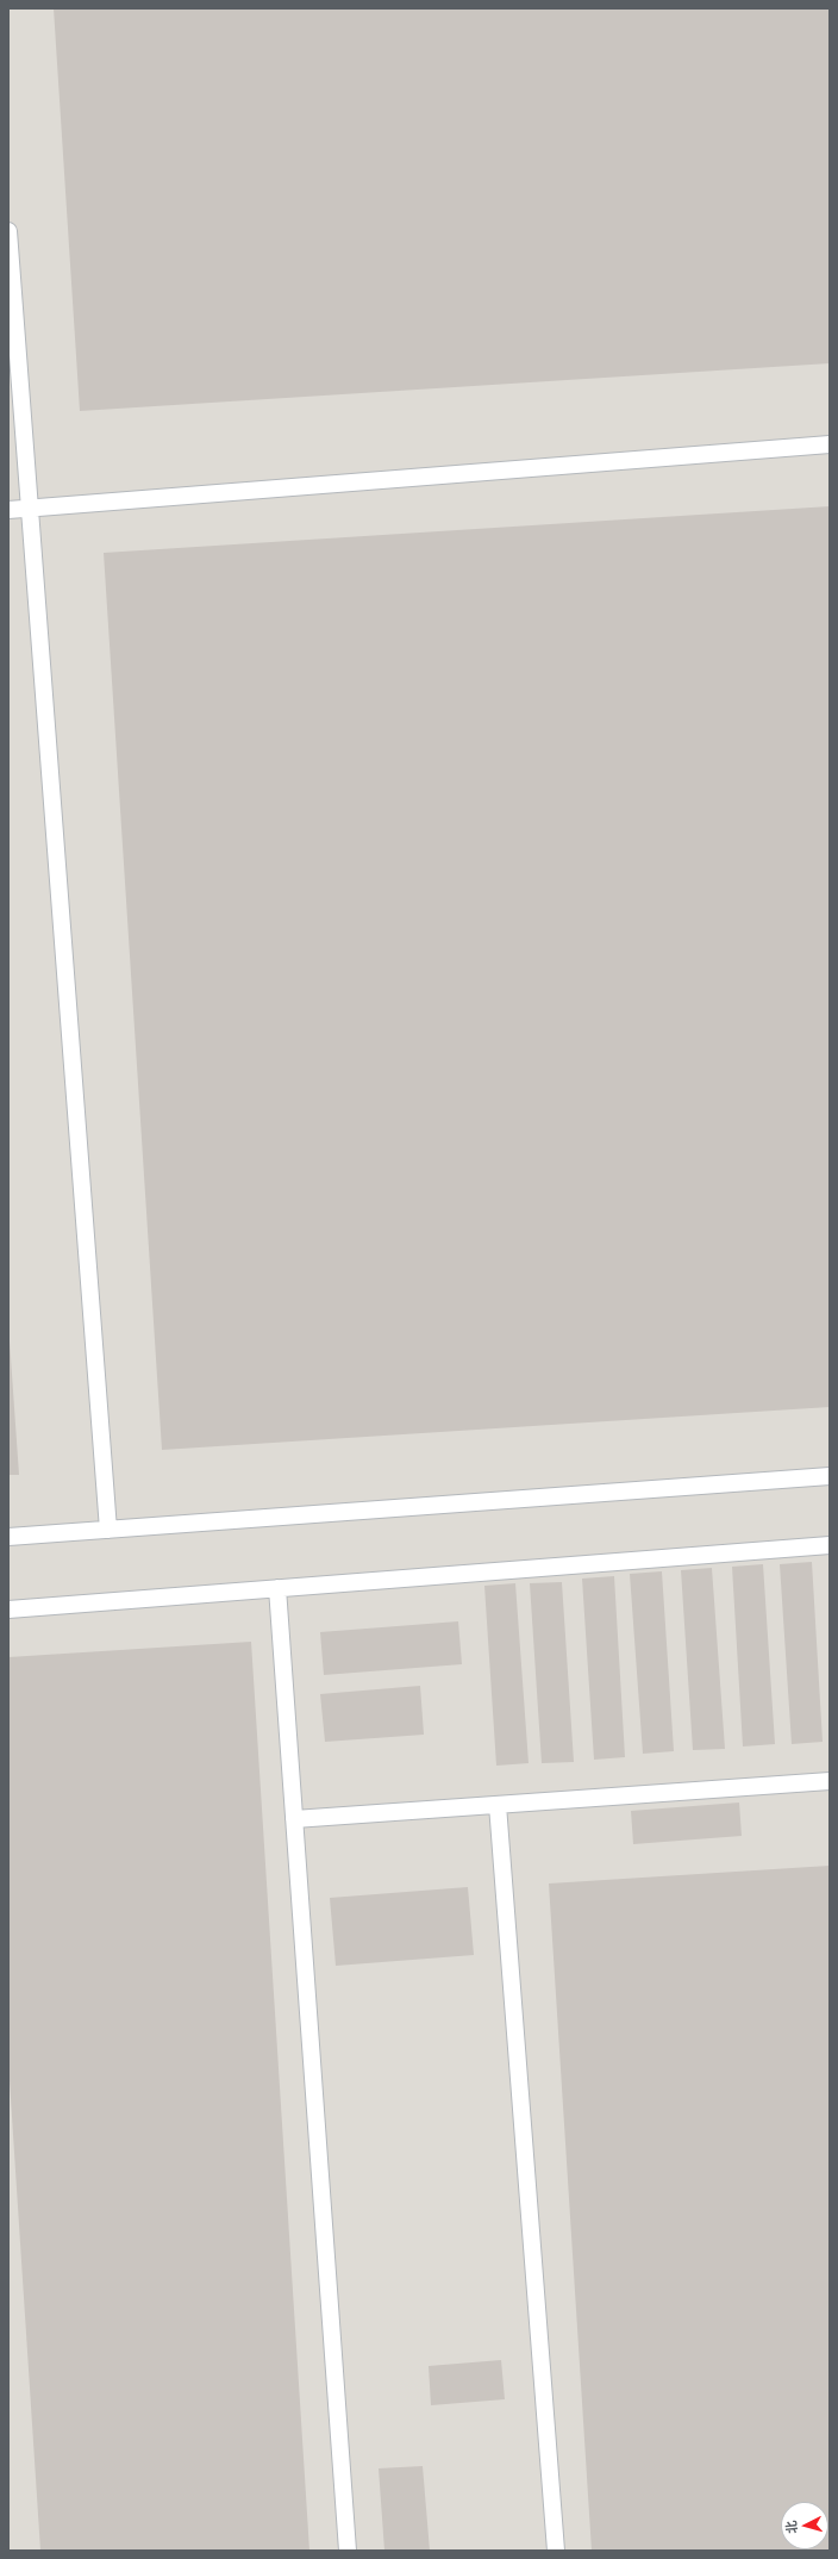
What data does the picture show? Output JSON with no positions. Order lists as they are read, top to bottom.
{
  "north": "left"
}
